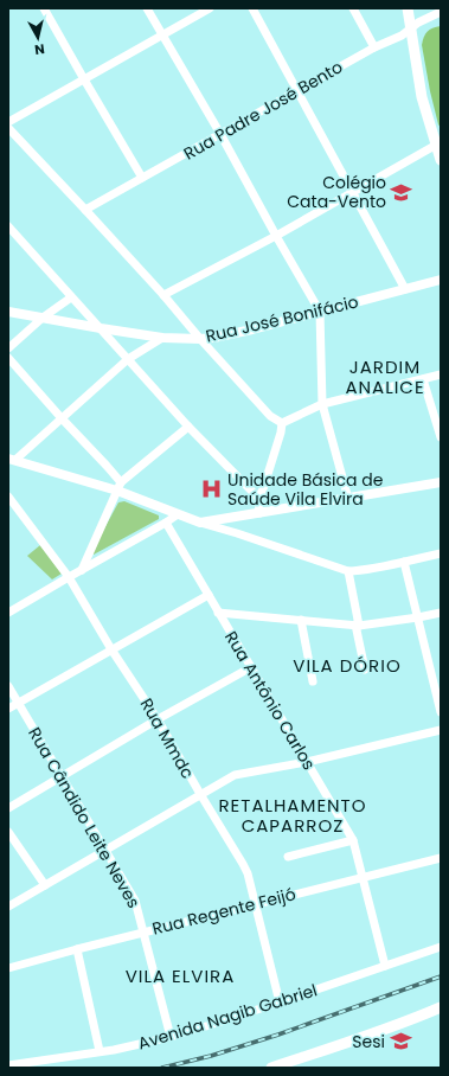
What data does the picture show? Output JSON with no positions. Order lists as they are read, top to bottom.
{
  "streets": {
    "street": [
      "Rua Padre José Bento",
      "Rua José Bonifácio",
      "Rua Antônio Carlos",
      "Rua Mmdc",
      "Rua Cândido Leite Neves",
      "Rua Regente Feijó",
      "Avenida Nagib Gabriel"
    ]
  },
  "crossings": [
    ["Rua Antônio Carlos", "Rua Regente Feijó"],
    ["Rua Antônio Carlos", "Avenida Nagib Gabriel"],
    ["Rua Mmdc", "Rua Regente Feijó"],
    ["Rua Mmdc", "Avenida Nagib Gabriel"],
    ["Rua Cândido Leite Neves", "Rua Regente Feijó"],
    ["Rua Cândido Leite Neves", "Avenida Nagib Gabriel"]
  ],
  "districts": [
    "JARDIM ANALICE",
    "VILA DÓRIO",
    "RETALHAMENTO CAPARROZ",
    "VILA ELVIRA"
  ],
  "places": {
    "school or university": ["Colégio Cata-Vento", "Sesi"],
    "hospital": ["Unidade Básica de Saúde Vila Elvira"]
  },
  "north": "bottom"
}
